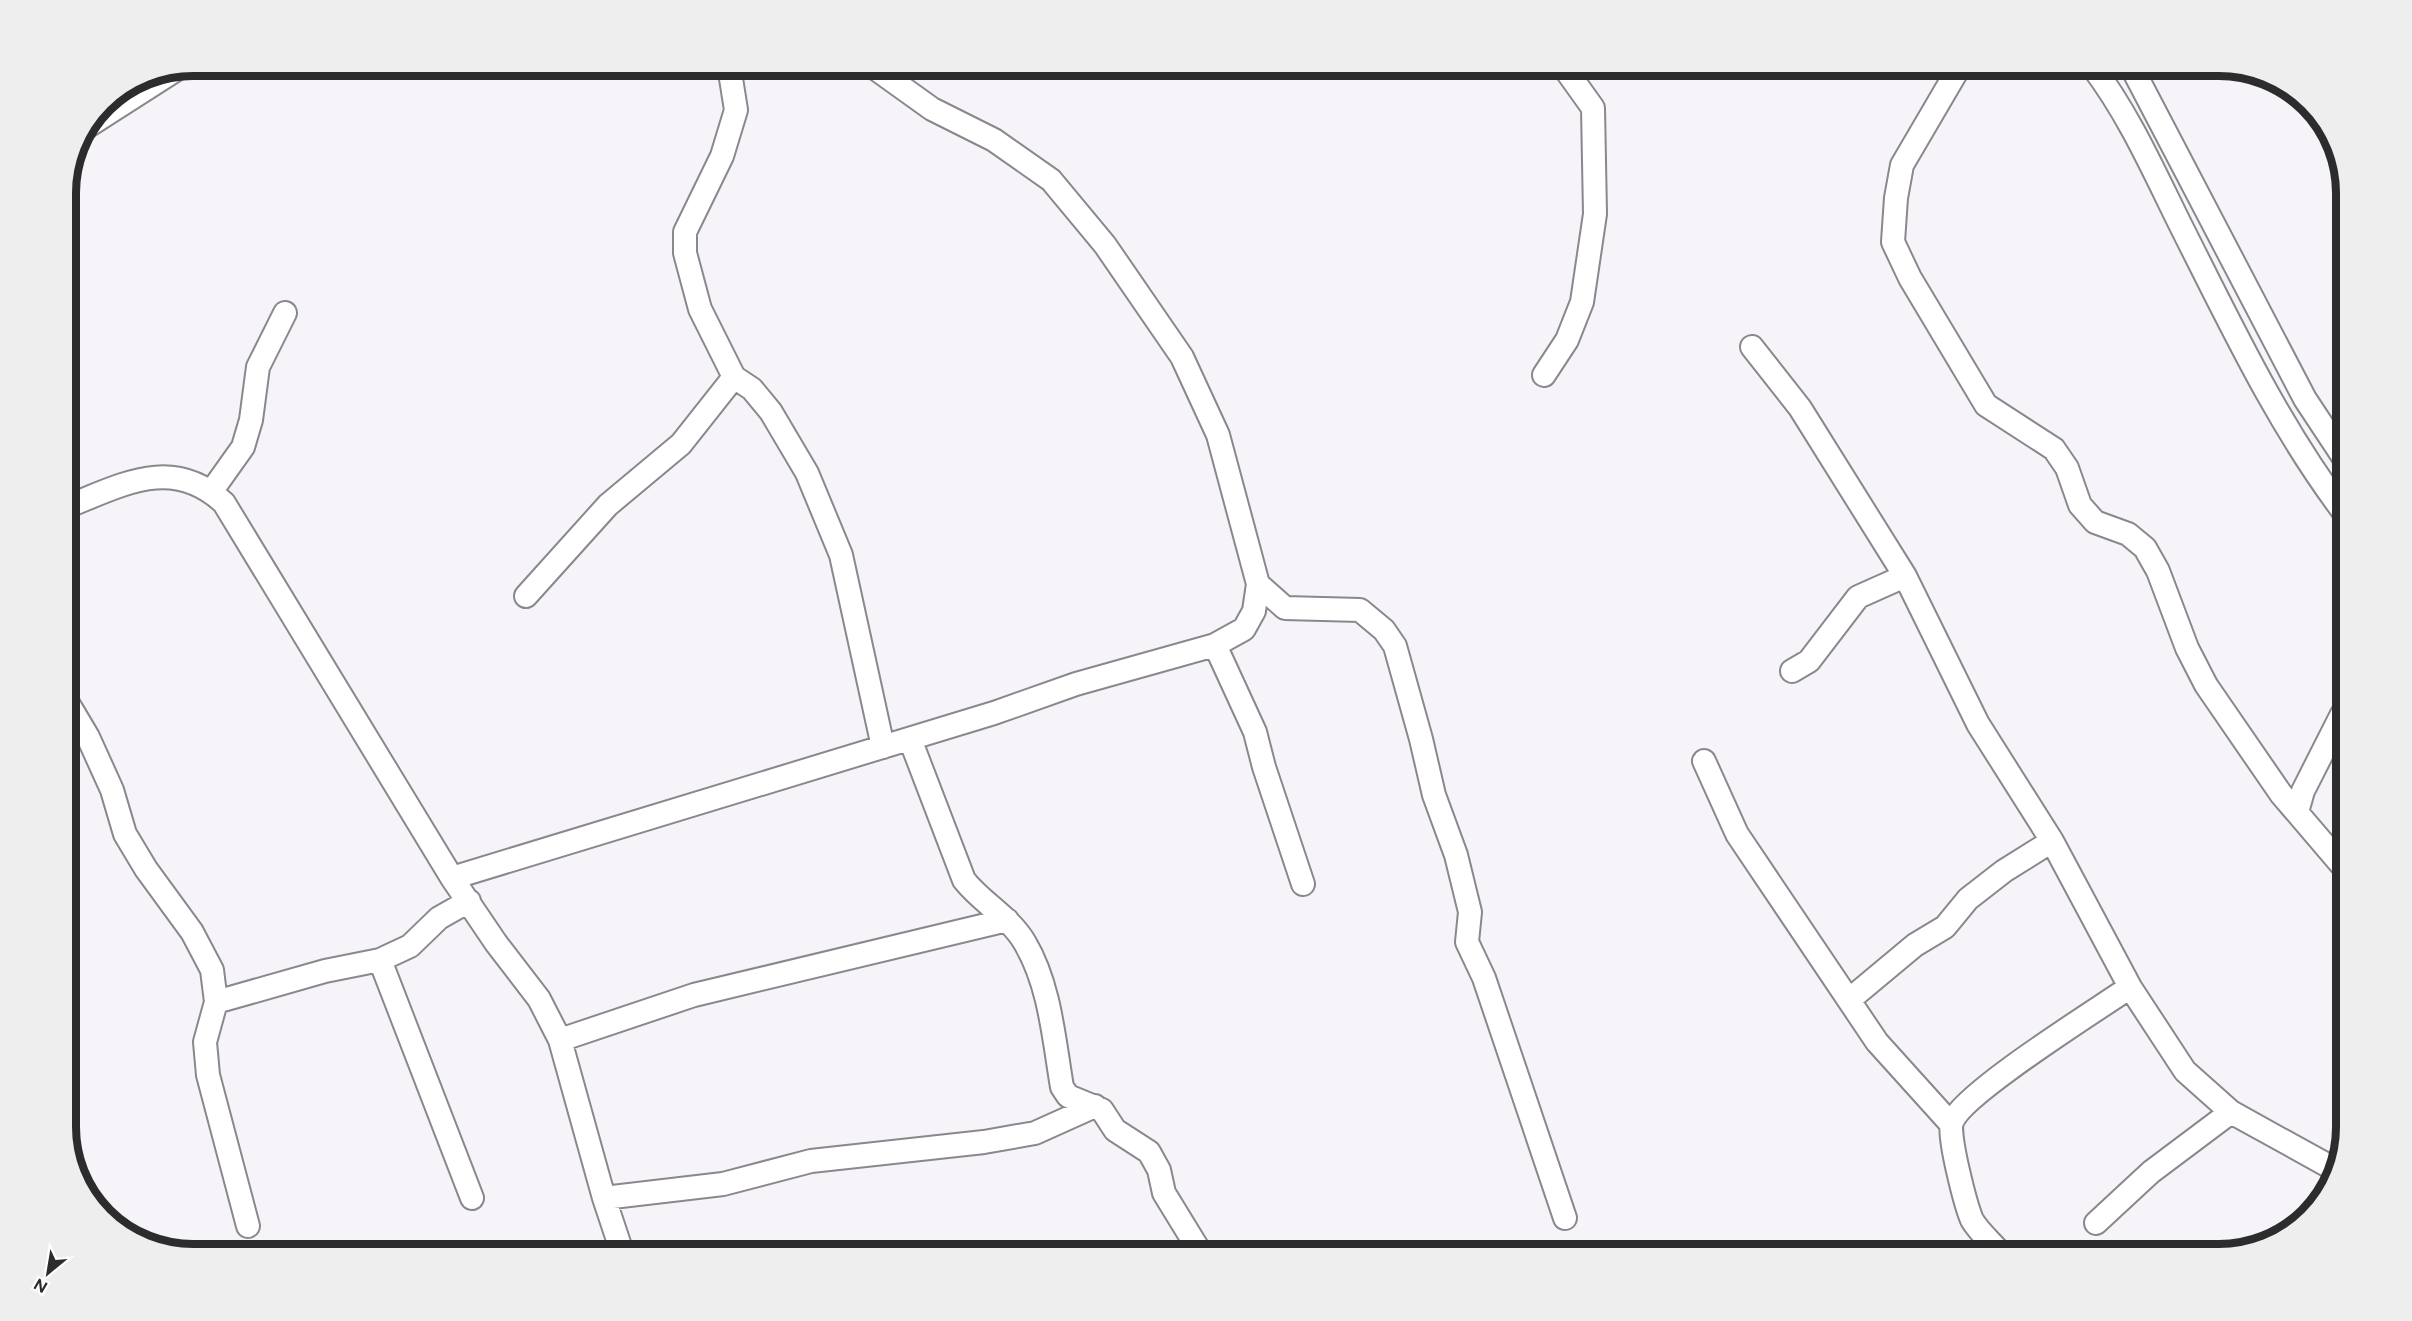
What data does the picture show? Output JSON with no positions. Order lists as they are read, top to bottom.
{
  "north": "bottom left"
}
